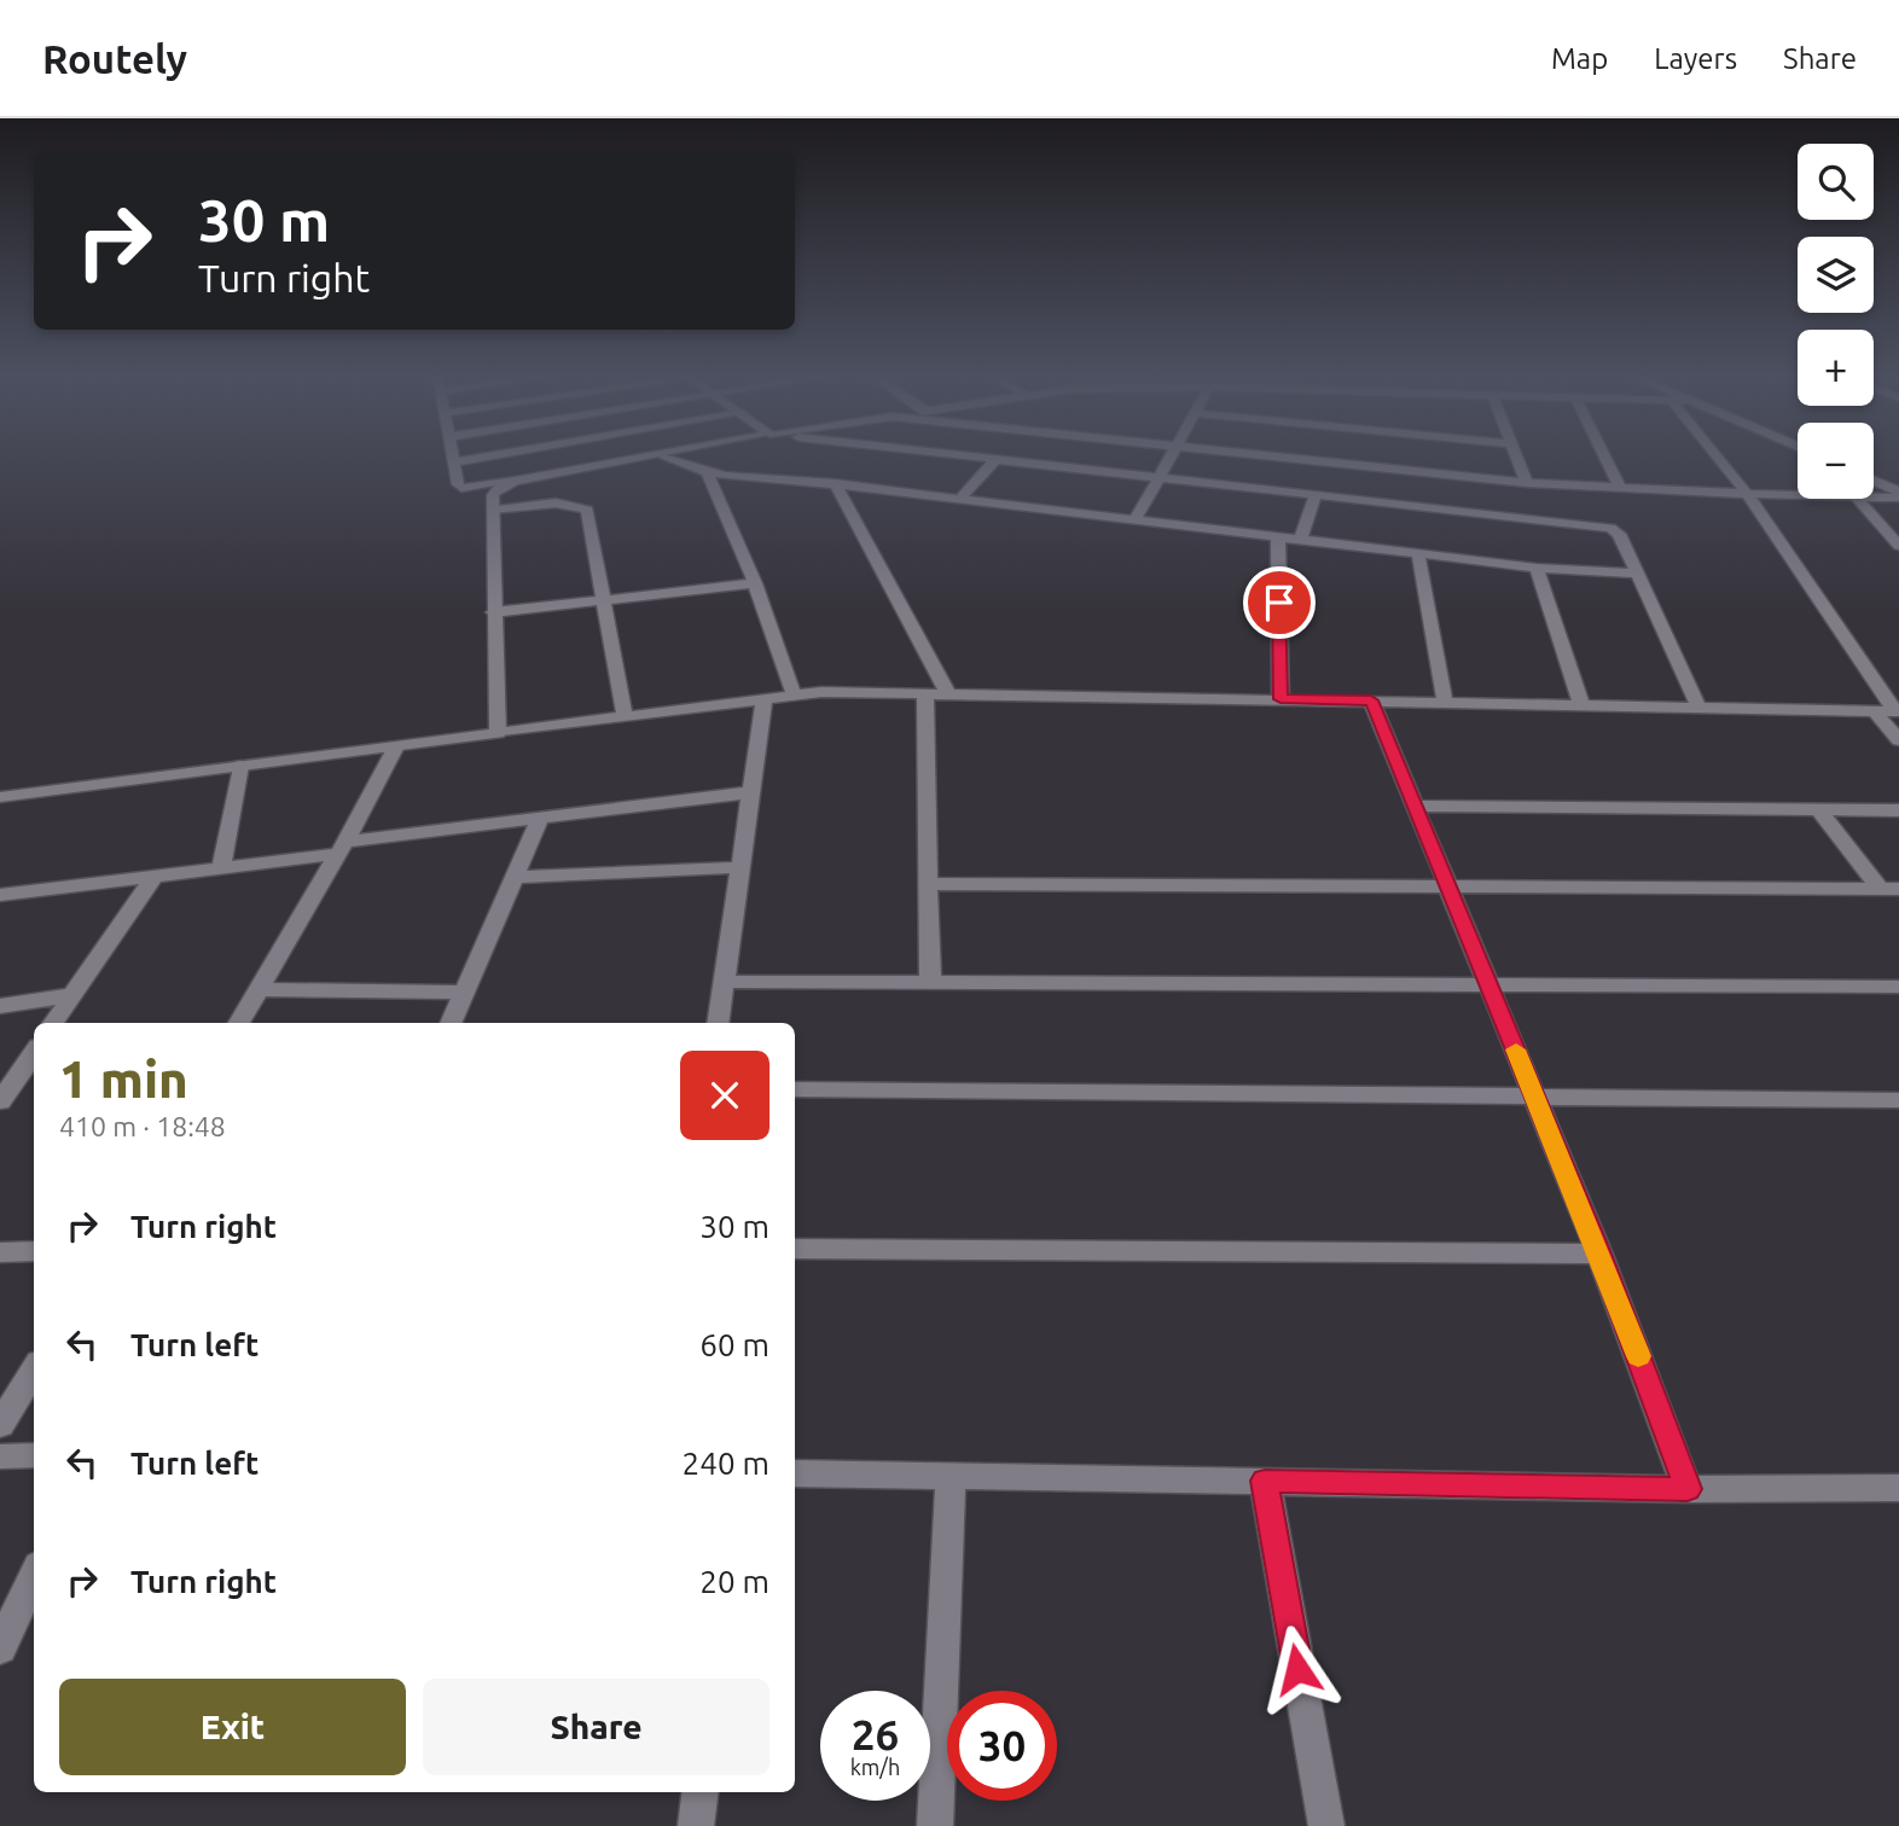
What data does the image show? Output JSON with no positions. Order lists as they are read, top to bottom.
{
  "page": {
    "header": "Routely",
    "nav": ["Map", "Layers", "Share"],
    "map_buttons": ["+", "−"],
    "turn": ["30 m", "Turn right"],
    "heading": ["1 min", "410 m · 18:48"],
    "list": [
      {
        "name": "Turn right",
        "value": "30 m"
      },
      {
        "name": "Turn left",
        "value": "60 m"
      },
      {
        "name": "Turn left",
        "value": "240 m"
      },
      {
        "name": "Turn right",
        "value": "20 m"
      }
    ],
    "buttons": ["Exit", "Share"],
    "speed": "26 km/h",
    "limit": "30"
  }
}
